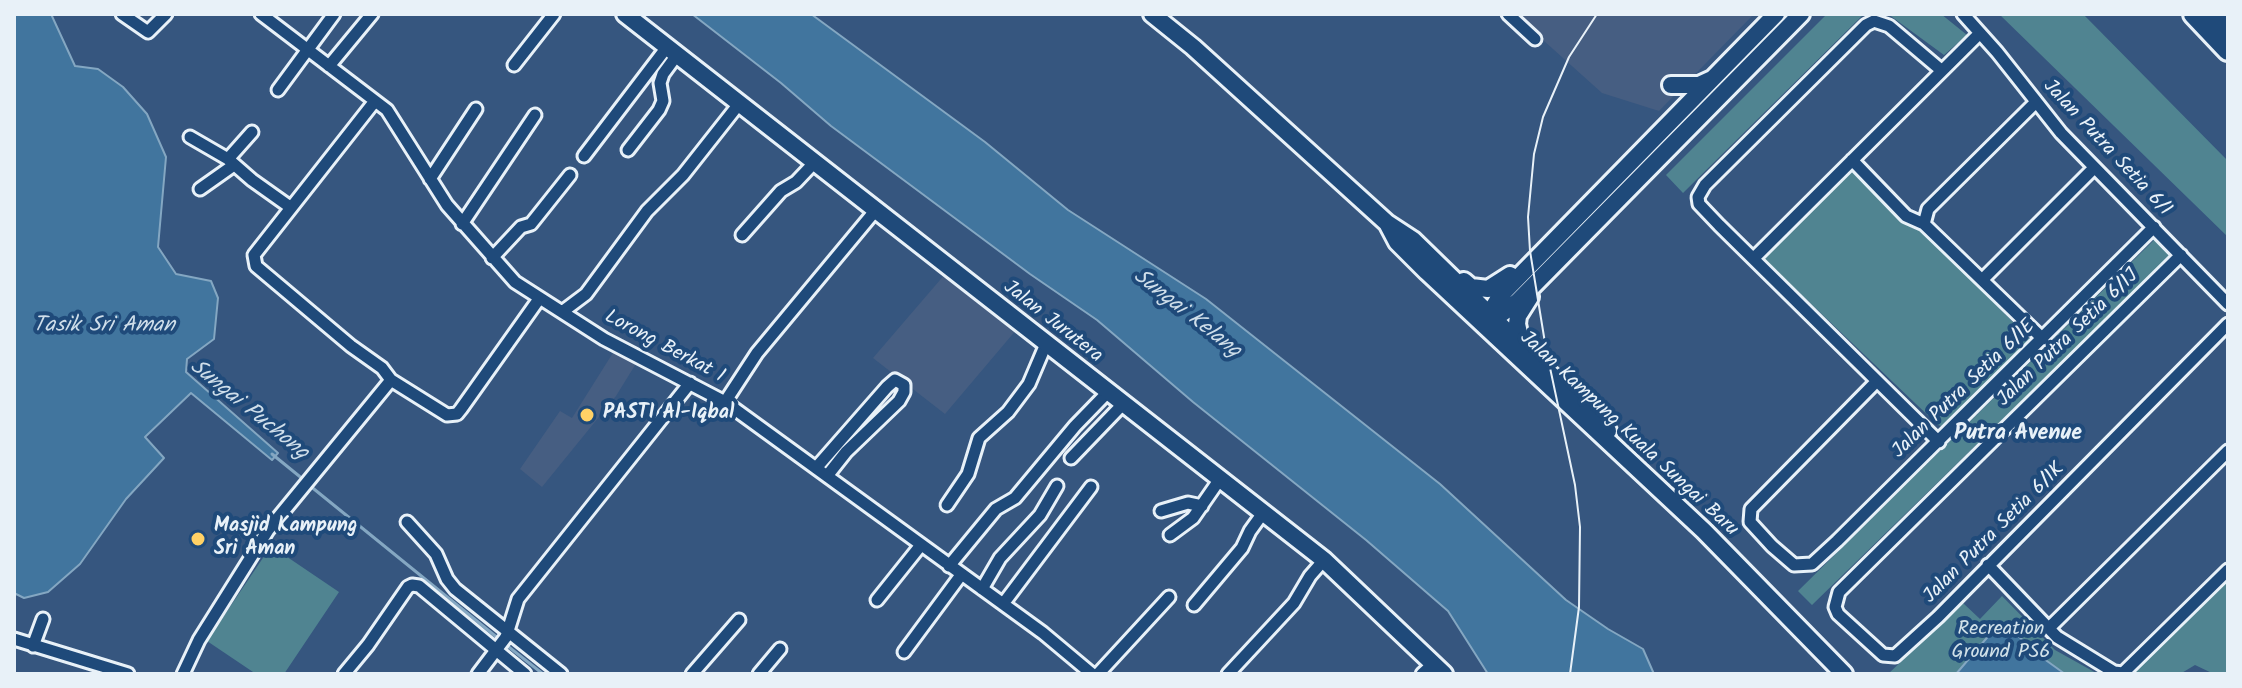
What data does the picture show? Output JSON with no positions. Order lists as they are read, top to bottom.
{
  "streets": {
    "street": [
      "Jalan Putra Setia 6/1",
      "Jalan Jurutera",
      "Jalan Putra Setia 6/1J",
      "Lorong Berkat 1",
      "Jalan Putra Setia 6/1E",
      "Jalan Kampung Kuala Sungai Baru",
      "Jalan Putra Setia 6/1K"
    ]
  },
  "crossings": [
    ["Jalan Putra Setia 6/1", "Jalan Putra Setia 6/1J"],
    ["Jalan Putra Setia 6/1", "Jalan Putra Setia 6/1E"],
    ["Jalan Putra Setia 6/1J", "Jalan Putra Setia 6/1K"]
  ],
  "districts": ["Putra Avenue"],
  "water": ["Sungai Kelang", "Tasik Sri Aman", "Sungai Puchong"],
  "parks": ["Recreation Ground PS6"],
  "places": ["PASTI Al-Iqbal", "Masjid Kampung Sri Aman"]
}
